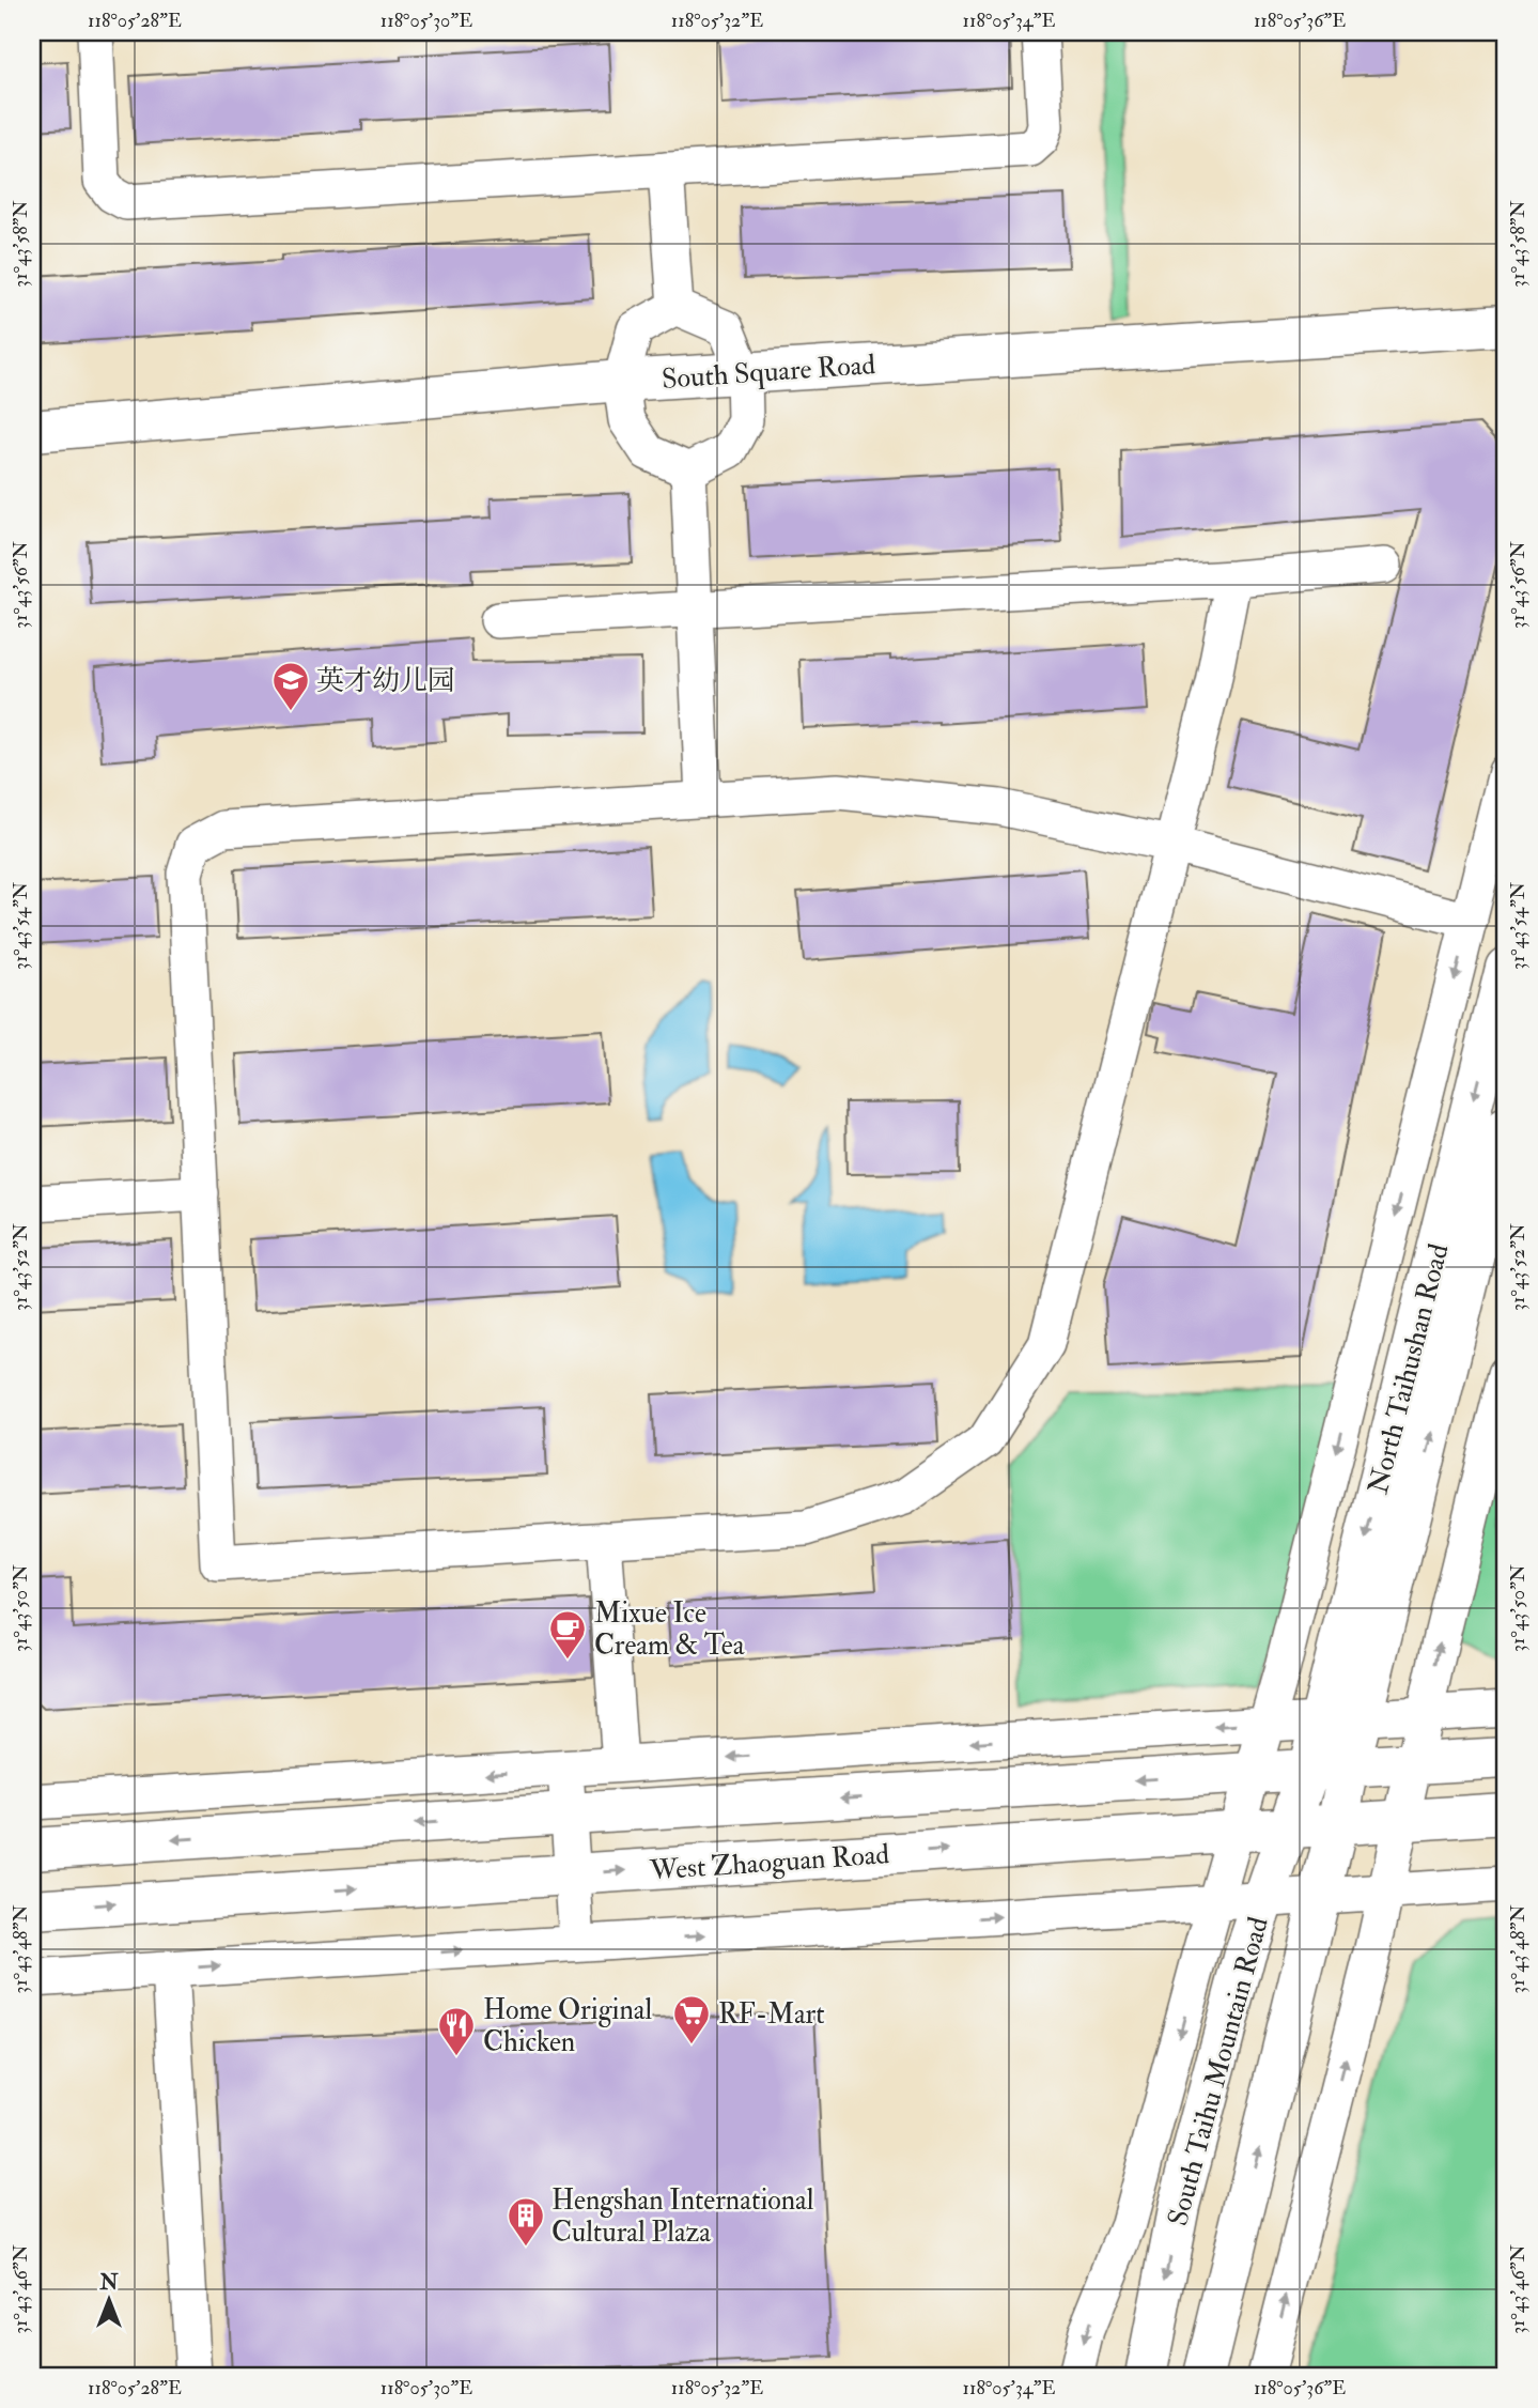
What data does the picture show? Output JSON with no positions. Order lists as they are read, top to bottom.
{
  "streets": {
    "main road": [
      "South Square Road",
      "North Taihushan Road",
      "West Zhaoguan Road",
      "South Taihu Mountain Road"
    ]
  },
  "crossings": [
    ["North Taihushan Road", "West Zhaoguan Road"],
    ["North Taihushan Road", "South Taihu Mountain Road"],
    ["West Zhaoguan Road", "South Taihu Mountain Road"]
  ],
  "places": {
    "school or university": ["英才幼儿园"],
    "cafe": ["Mixue Ice Cream & Tea"],
    "supermarket": ["RF-Mart"],
    "restaurant": ["Home Original Chicken"],
    "building": ["Hengshan International Cultural Plaza"]
  },
  "north": "top",
  "coordinates": [
    "118°05'28\"E",
    "118°05'30\"E",
    "118°05'32\"E",
    "118°05'34\"E",
    "118°05'36\"E",
    "31°43'58\"N",
    "31°43'56\"N",
    "31°43'54\"N",
    "31°43'52\"N",
    "31°43'50\"N",
    "31°43'48\"N",
    "31°43'46\"N"
  ]
}
